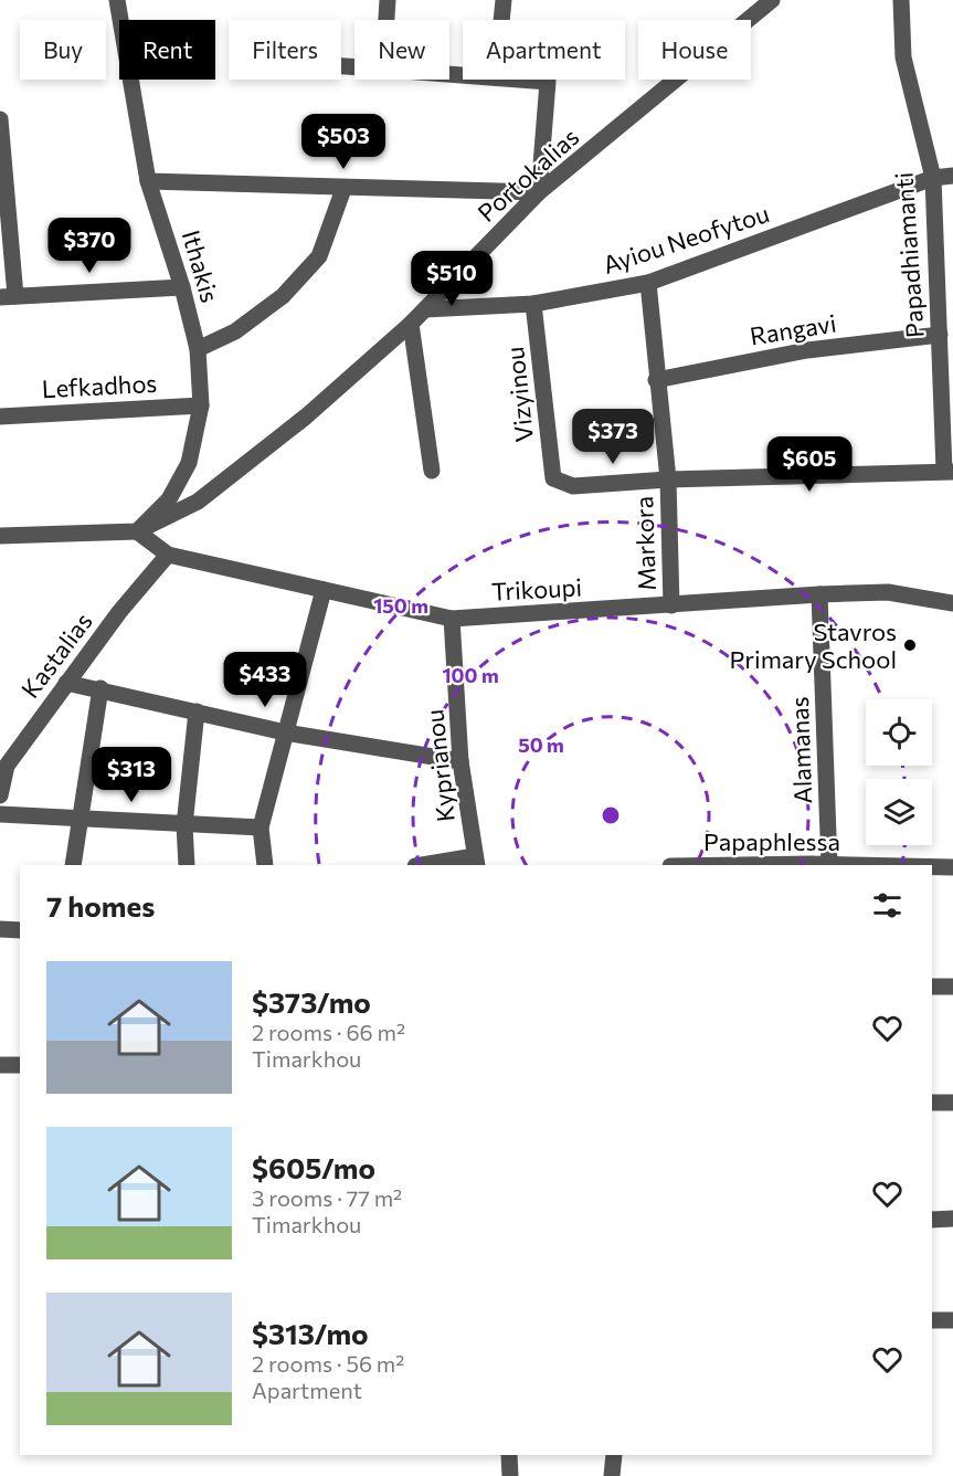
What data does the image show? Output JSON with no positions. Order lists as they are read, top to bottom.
{
  "streets": {
    "street": [
      "Portokalias",
      "Ayiou Neofytou",
      "Papadhiamanti",
      "Ithakis",
      "Rangavi",
      "Lefkadhos",
      "Vizyinou",
      "Markora",
      "Trikoupi",
      "Kastalias",
      "Alamanas",
      "Kyprianou",
      "Papaphlessa"
    ]
  },
  "crossings": [
    ["Portokalias", "Ayiou Neofytou"],
    ["Portokalias", "Ithakis"],
    ["Portokalias", "Trikoupi"],
    ["Ayiou Neofytou", "Papadhiamanti"],
    ["Ayiou Neofytou", "Vizyinou"],
    ["Ayiou Neofytou", "Markora"],
    ["Papadhiamanti", "Rangavi"],
    ["Ithakis", "Lefkadhos"],
    ["Ithakis", "Trikoupi"],
    ["Rangavi", "Markora"],
    ["Vizyinou", "Markora"],
    ["Markora", "Trikoupi"],
    ["Trikoupi", "Kastalias"],
    ["Trikoupi", "Alamanas"],
    ["Trikoupi", "Kyprianou"],
    ["Alamanas", "Papaphlessa"]
  ],
  "places": ["Stavros Primary School"],
  "page": {
    "chip": [
      "Buy",
      "Rent",
      "Filters",
      "New",
      "Apartment",
      "House"
    ],
    "price": [
      "$503",
      "$370",
      "$510",
      "$373",
      "$605",
      "$433",
      "$313"
    ],
    "heading": "7 homes",
    "list": [
      {
        "name": "$373/mo",
        "note": "2 rooms · 66 m² · Timarkhou"
      },
      {
        "name": "$605/mo",
        "note": "3 rooms · 77 m² · Timarkhou"
      },
      {
        "name": "$313/mo",
        "note": "2 rooms · 56 m² · Apartment"
      }
    ]
  },
  "rings": ["150 m", "100 m", "50 m"]
}
